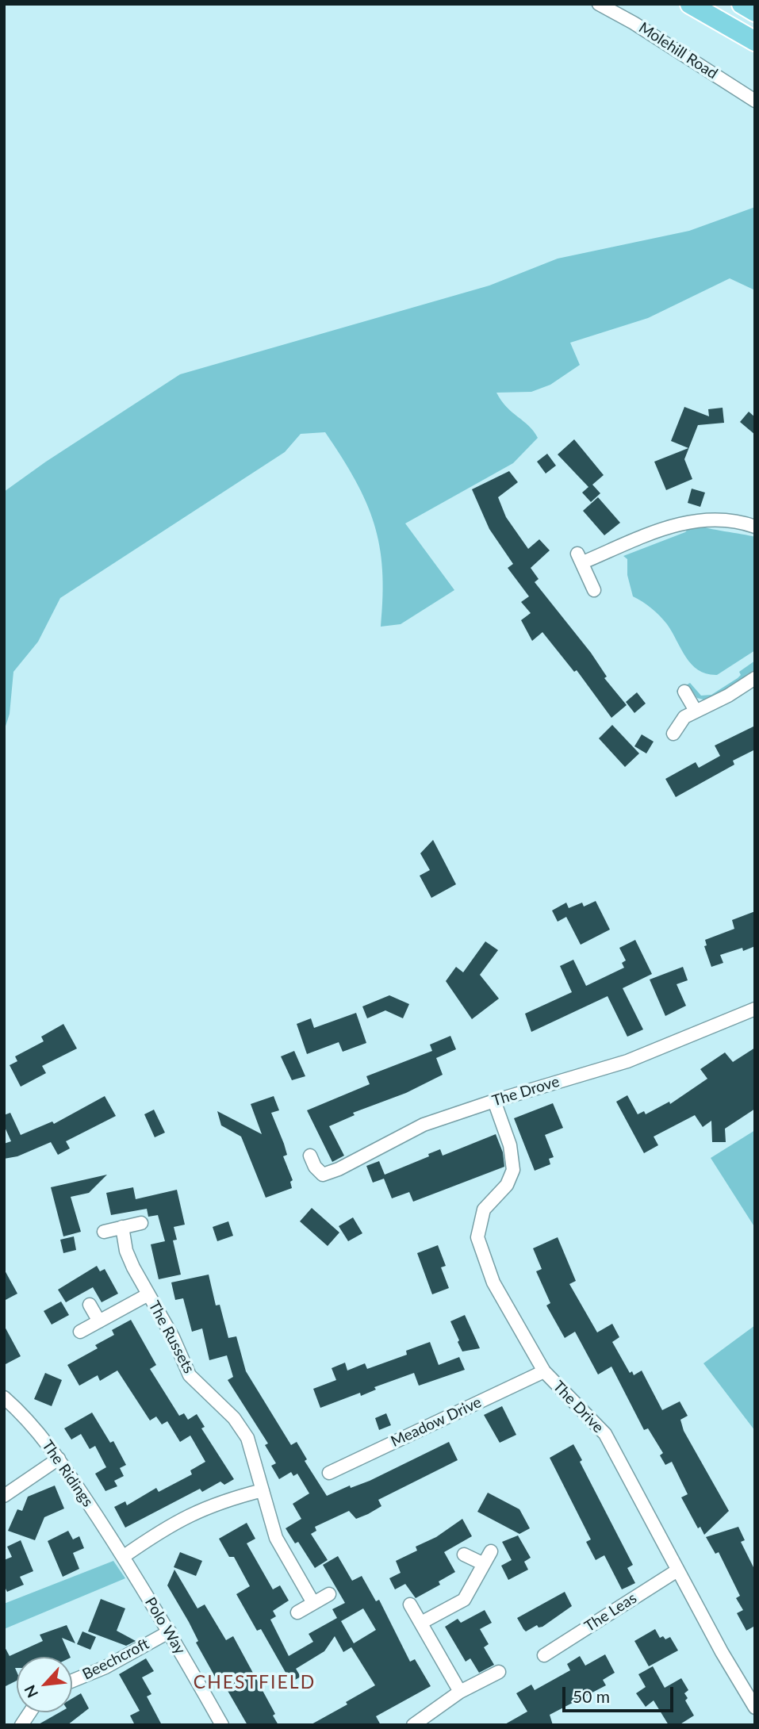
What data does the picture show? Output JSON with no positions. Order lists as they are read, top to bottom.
{
  "streets": {
    "street": [
      "Molehill Road",
      "The Drove",
      "The Russets",
      "The Drive",
      "Meadow Drive",
      "The Ridings",
      "The Leas",
      "Polo Way",
      "Beechcroft"
    ]
  },
  "crossings": [
    ["The Drove", "The Drive"],
    ["The Drive", "Meadow Drive"],
    ["The Drive", "The Leas"],
    ["The Ridings", "Polo Way"],
    ["Polo Way", "Beechcroft"]
  ],
  "districts": ["CHESTFIELD"],
  "scale_bar": "50 m",
  "north": "bottom left"
}
